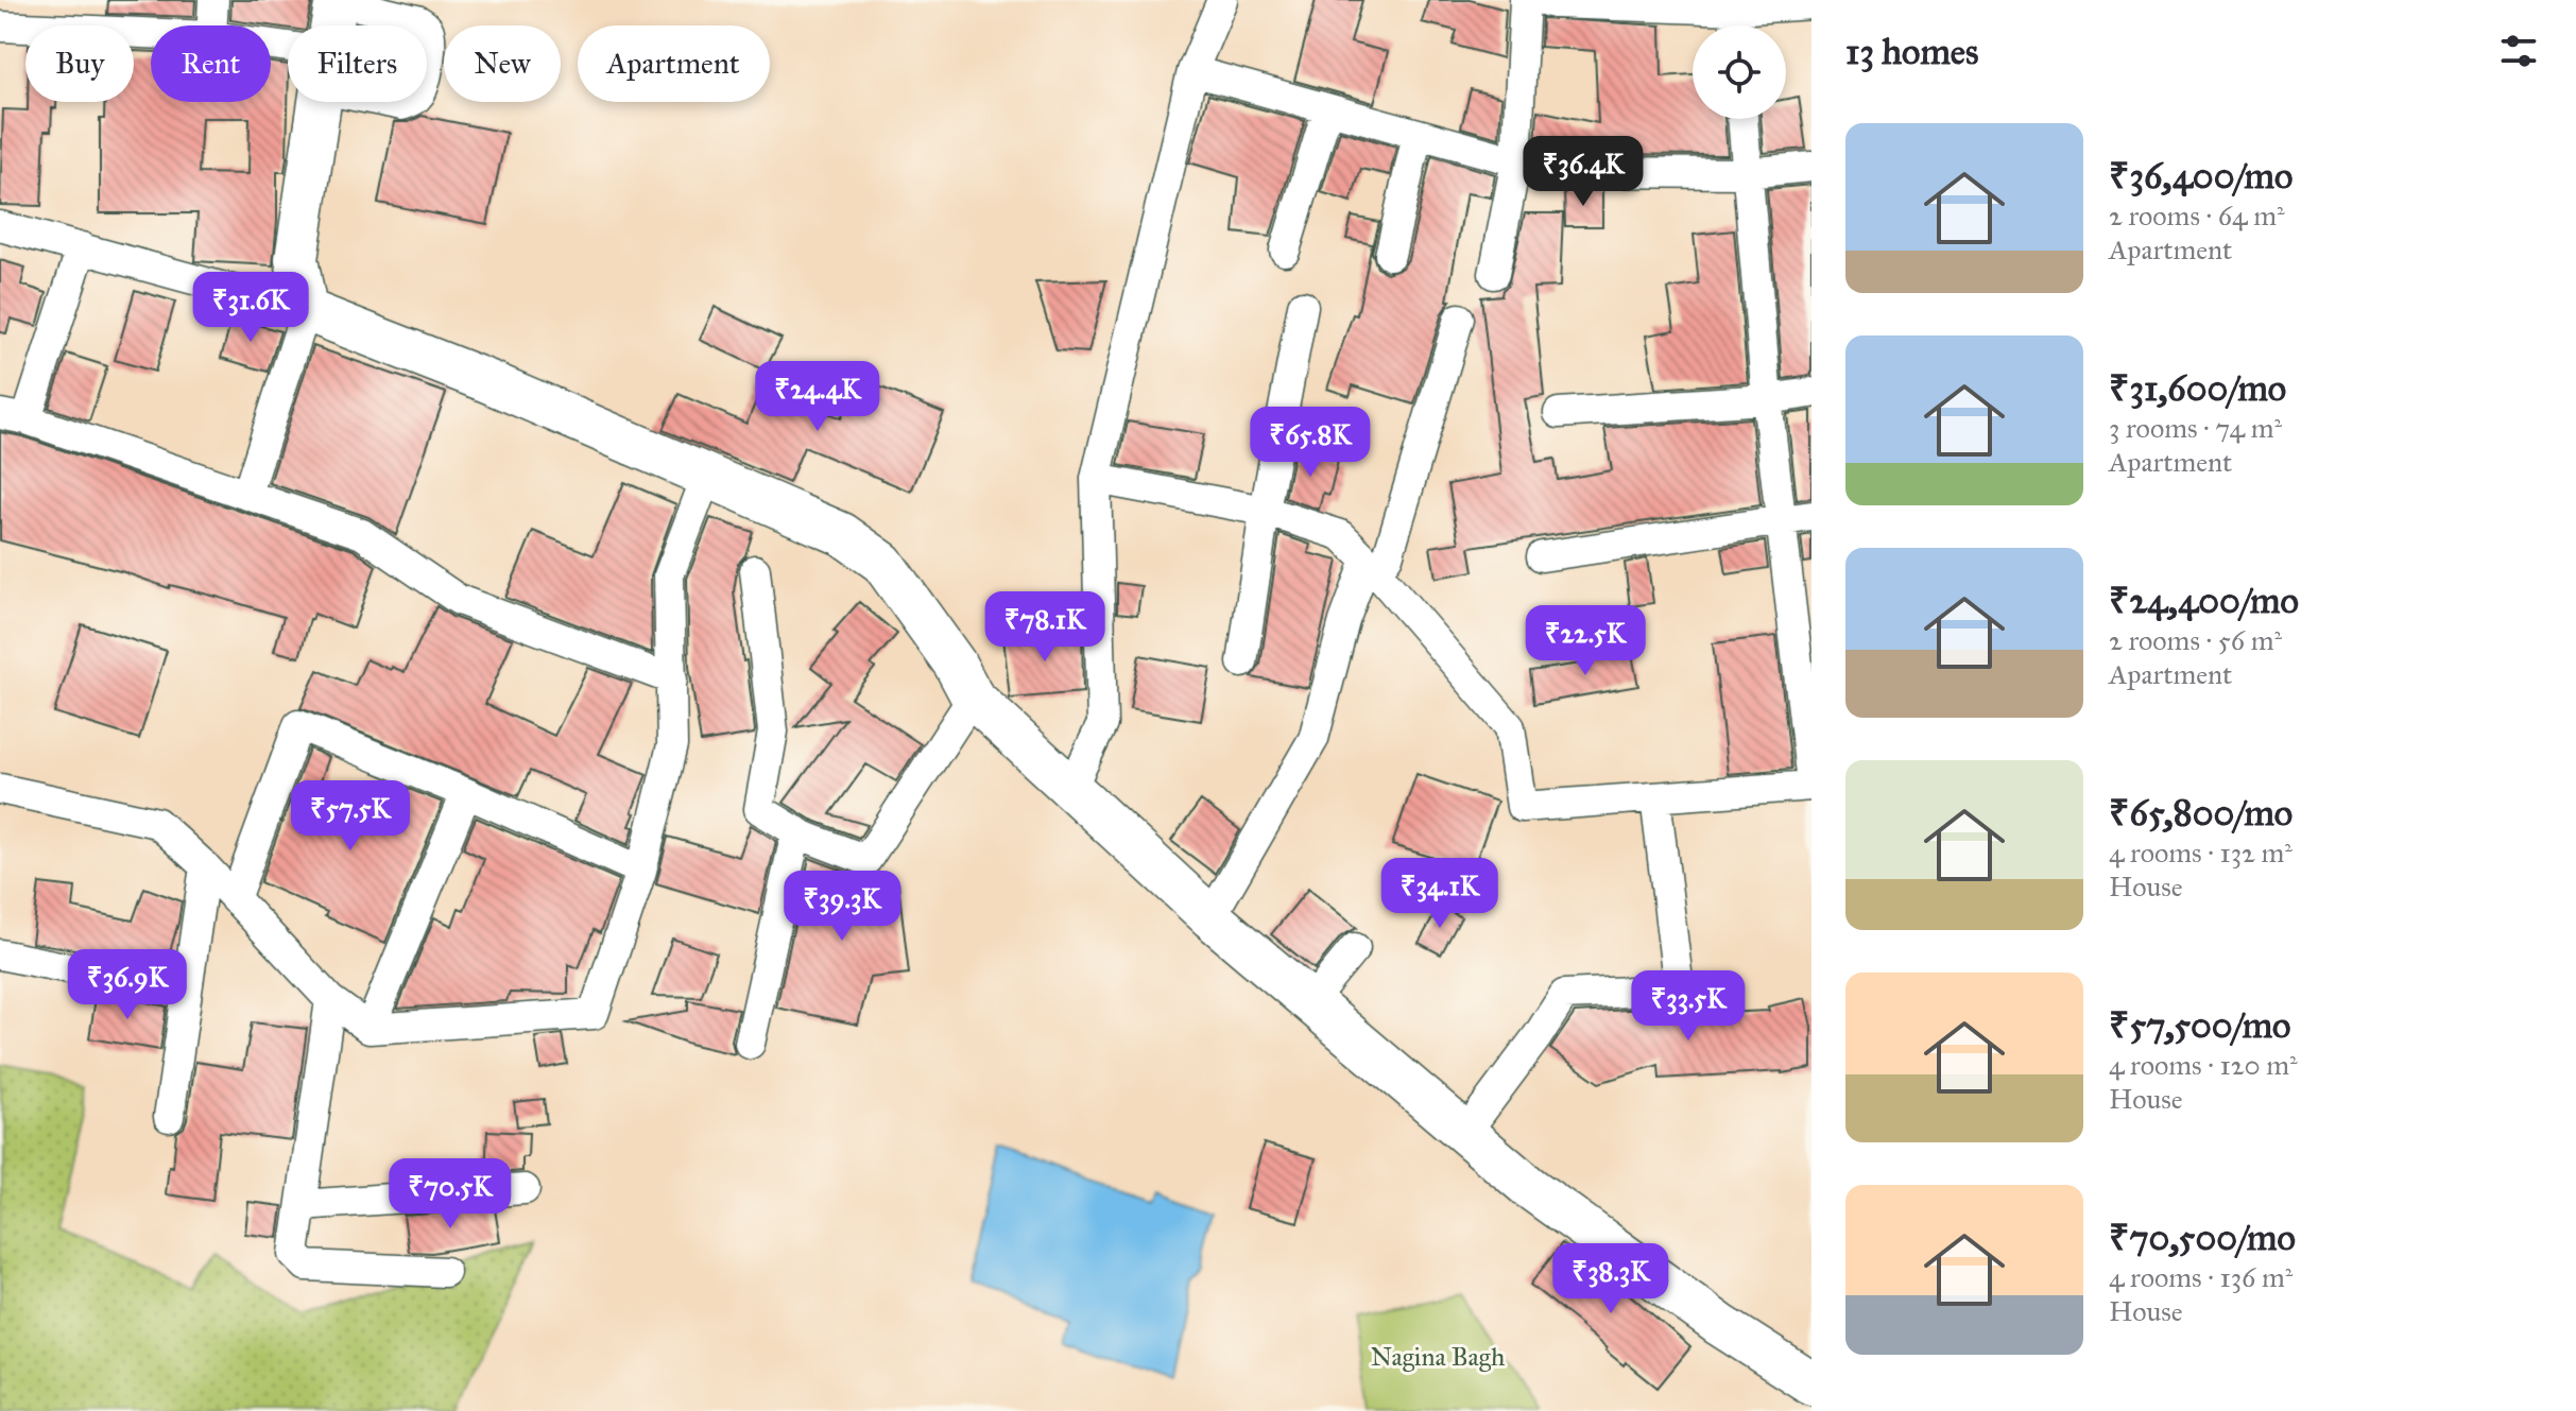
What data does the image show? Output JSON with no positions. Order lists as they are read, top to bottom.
{
  "parks": ["Nagina Bagh"],
  "page": {
    "heading": "13 homes",
    "chip": [
      "Buy",
      "Rent",
      "Filters",
      "New",
      "Apartment"
    ],
    "list": [
      {
        "name": "₹36,400/mo",
        "note": "2 rooms · 64 m² · Apartment"
      },
      {
        "name": "₹31,600/mo",
        "note": "3 rooms · 74 m² · Apartment"
      },
      {
        "name": "₹24,400/mo",
        "note": "2 rooms · 56 m² · Apartment"
      },
      {
        "name": "₹65,800/mo",
        "note": "4 rooms · 132 m² · House"
      },
      {
        "name": "₹57,500/mo",
        "note": "4 rooms · 120 m² · House"
      },
      {
        "name": "₹70,500/mo",
        "note": "4 rooms · 136 m² · House"
      }
    ],
    "price": [
      "₹36.4K",
      "₹31.6K",
      "₹24.4K",
      "₹65.8K",
      "₹78.1K",
      "₹22.5K",
      "₹57.5K",
      "₹34.1K",
      "₹39.3K",
      "₹36.9K",
      "₹33.5K",
      "₹70.5K",
      "₹38.3K"
    ]
  }
}
